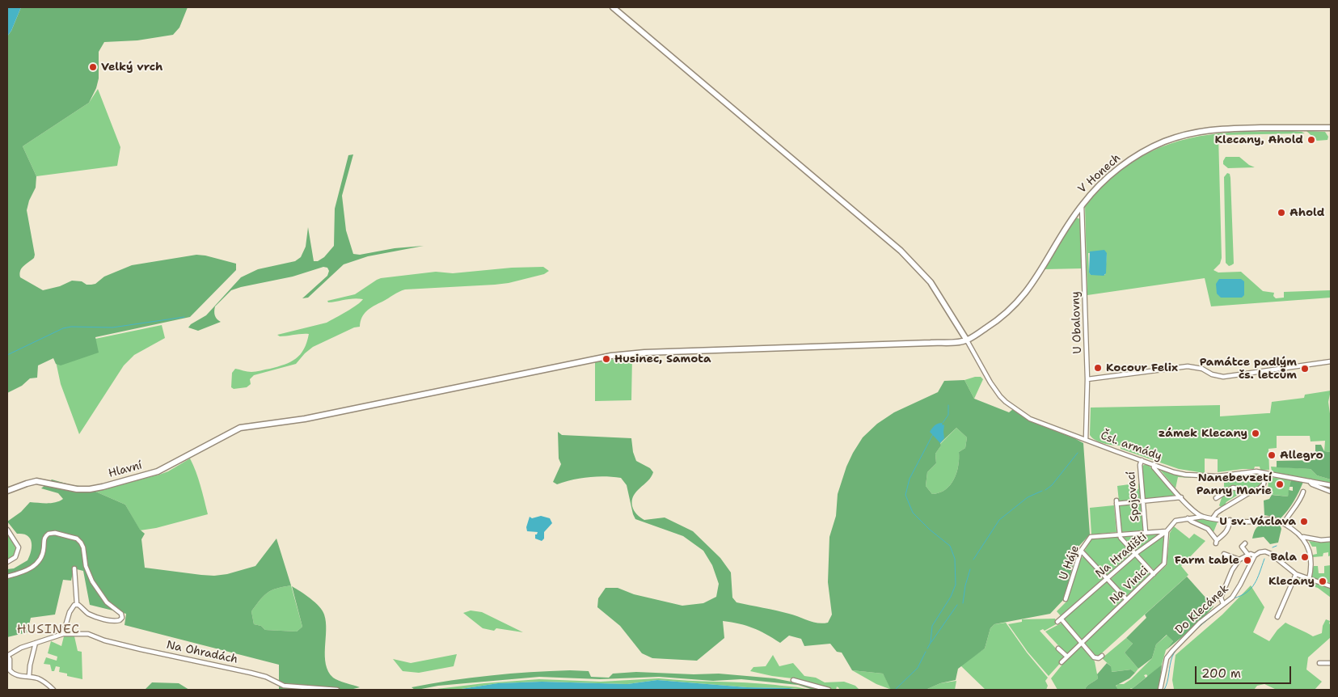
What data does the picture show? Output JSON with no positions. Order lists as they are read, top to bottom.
{
  "streets": {
    "street": [
      "V Honech",
      "U Obalovny",
      "Čsl. armády",
      "Hlavní",
      "Spojovací",
      "Na Hradišti",
      "U Háje",
      "Na Vinici",
      "Do Klecánek",
      "Na Ohradách"
    ]
  },
  "crossings": [
    ["V Honech", "U Obalovny"],
    ["V Honech", "Čsl. armády"],
    ["V Honech", "Hlavní"],
    ["U Obalovny", "Čsl. armády"],
    ["Čsl. armády", "Hlavní"],
    ["Čsl. armády", "Spojovací"],
    ["Spojovací", "U Háje"],
    ["Na Hradišti", "U Háje"],
    ["Na Hradišti", "Na Vinici"],
    ["U Háje", "Na Vinici"]
  ],
  "districts": ["HUSINEC"],
  "places": [
    "Velký vrch",
    "Klecany, Ahold",
    "Ahold",
    "Husinec, Samota",
    "Kocour Felix",
    "Památce padlým čs. letcům",
    "zámek Klecany",
    "Allegro",
    "Nanebevzetí Panny Marie",
    "U sv. Václava",
    "Bala",
    "Farm table",
    "Klecany"
  ],
  "scale_bar": "200 m"
}
